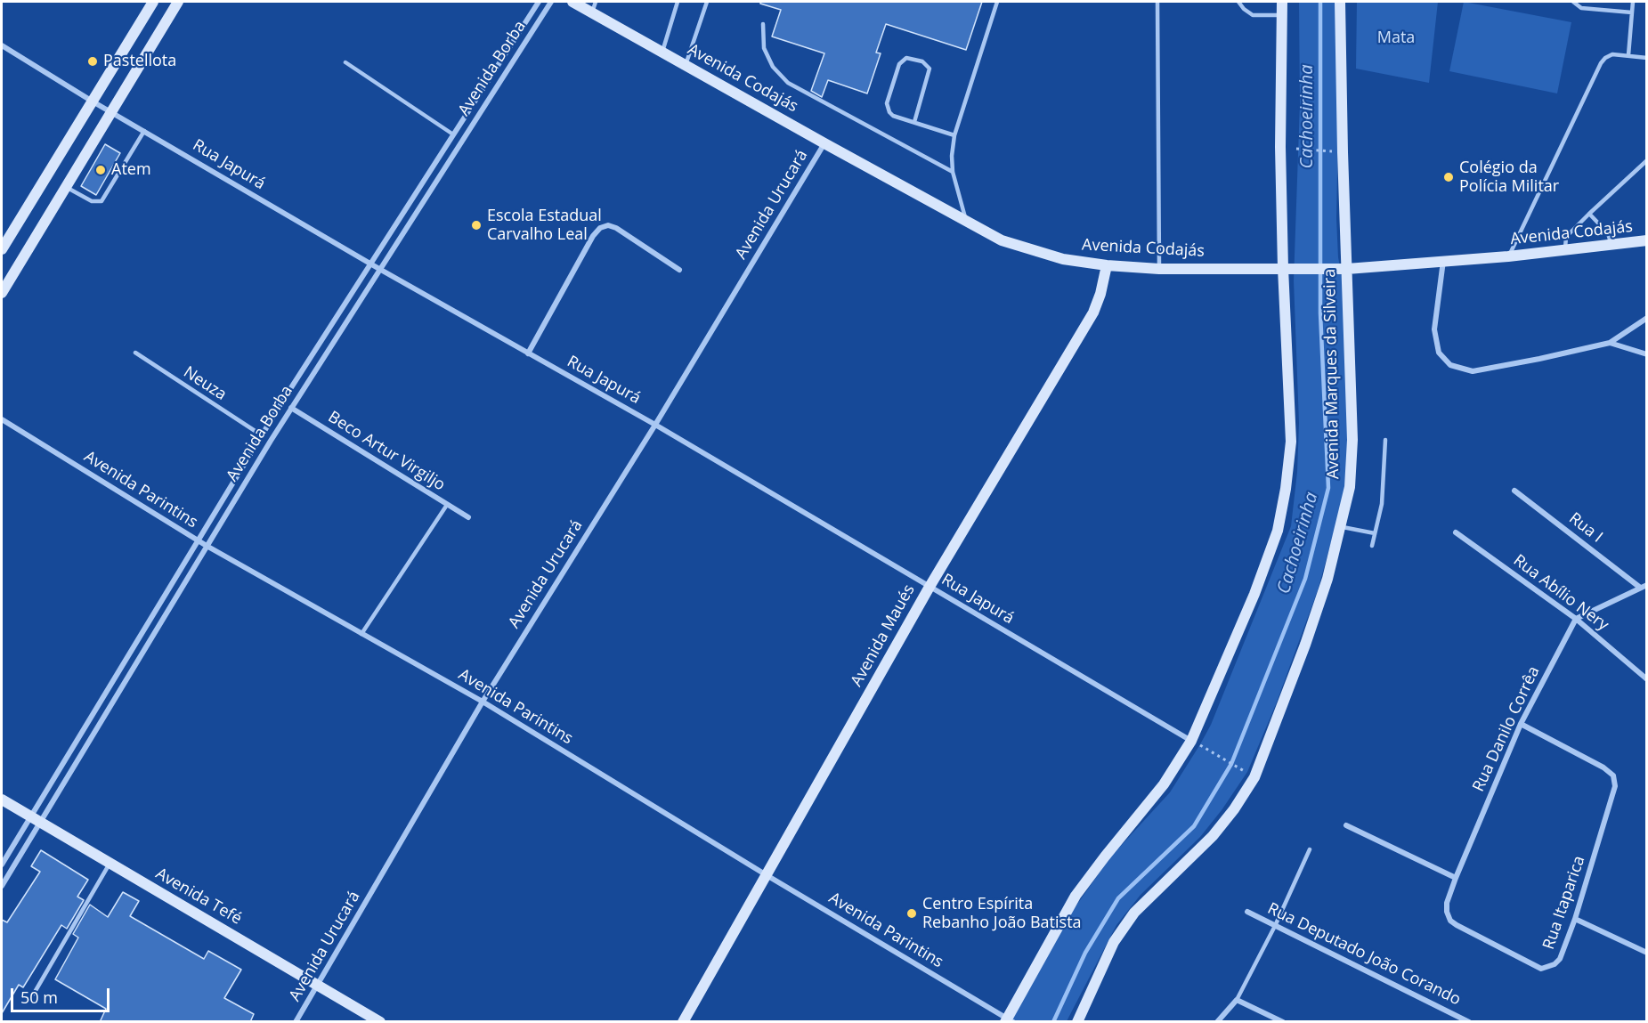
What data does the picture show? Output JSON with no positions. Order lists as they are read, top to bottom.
{
  "streets": {
    "street": [
      "Avenida Borba",
      "Avenida Codajás",
      "Rua Japurá",
      "Avenida Urucará",
      "Avenida Marques da Silveira",
      "Beco Artur Virgiljo",
      "Avenida Parintins",
      "Rua I",
      "Rua Abílio Nery",
      "Avenida Maués",
      "Rua Danilo Corrêa",
      "Avenida Tefé",
      "Rua Itaparica",
      "Rua Deputado João Corando"
    ],
    "lane": ["Neuza"]
  },
  "crossings": [
    ["Avenida Borba", "Rua Japurá"],
    ["Avenida Borba", "Neuza"],
    ["Avenida Borba", "Beco Artur Virgiljo"],
    ["Avenida Borba", "Avenida Parintins"],
    ["Avenida Borba", "Avenida Tefé"],
    ["Avenida Codajás", "Avenida Urucará"],
    ["Avenida Codajás", "Avenida Marques da Silveira"],
    ["Avenida Codajás", "Avenida Maués"],
    ["Rua Japurá", "Avenida Urucará"],
    ["Rua Japurá", "Avenida Maués"],
    ["Avenida Urucará", "Avenida Parintins"],
    ["Avenida Urucará", "Avenida Tefé"],
    ["Avenida Parintins", "Avenida Maués"],
    ["Rua Abílio Nery", "Rua Danilo Corrêa"],
    ["Rua Danilo Corrêa", "Rua Itaparica"]
  ],
  "water": ["Cachoeirinha"],
  "parks": ["Mata"],
  "places": [
    "Pastellota",
    "Atem",
    "Colégio da Polícia Militar",
    "Escola Estadual Carvalho Leal",
    "Centro Espírita Rebanho João Batista"
  ],
  "scale_bar": "50 m"
}
